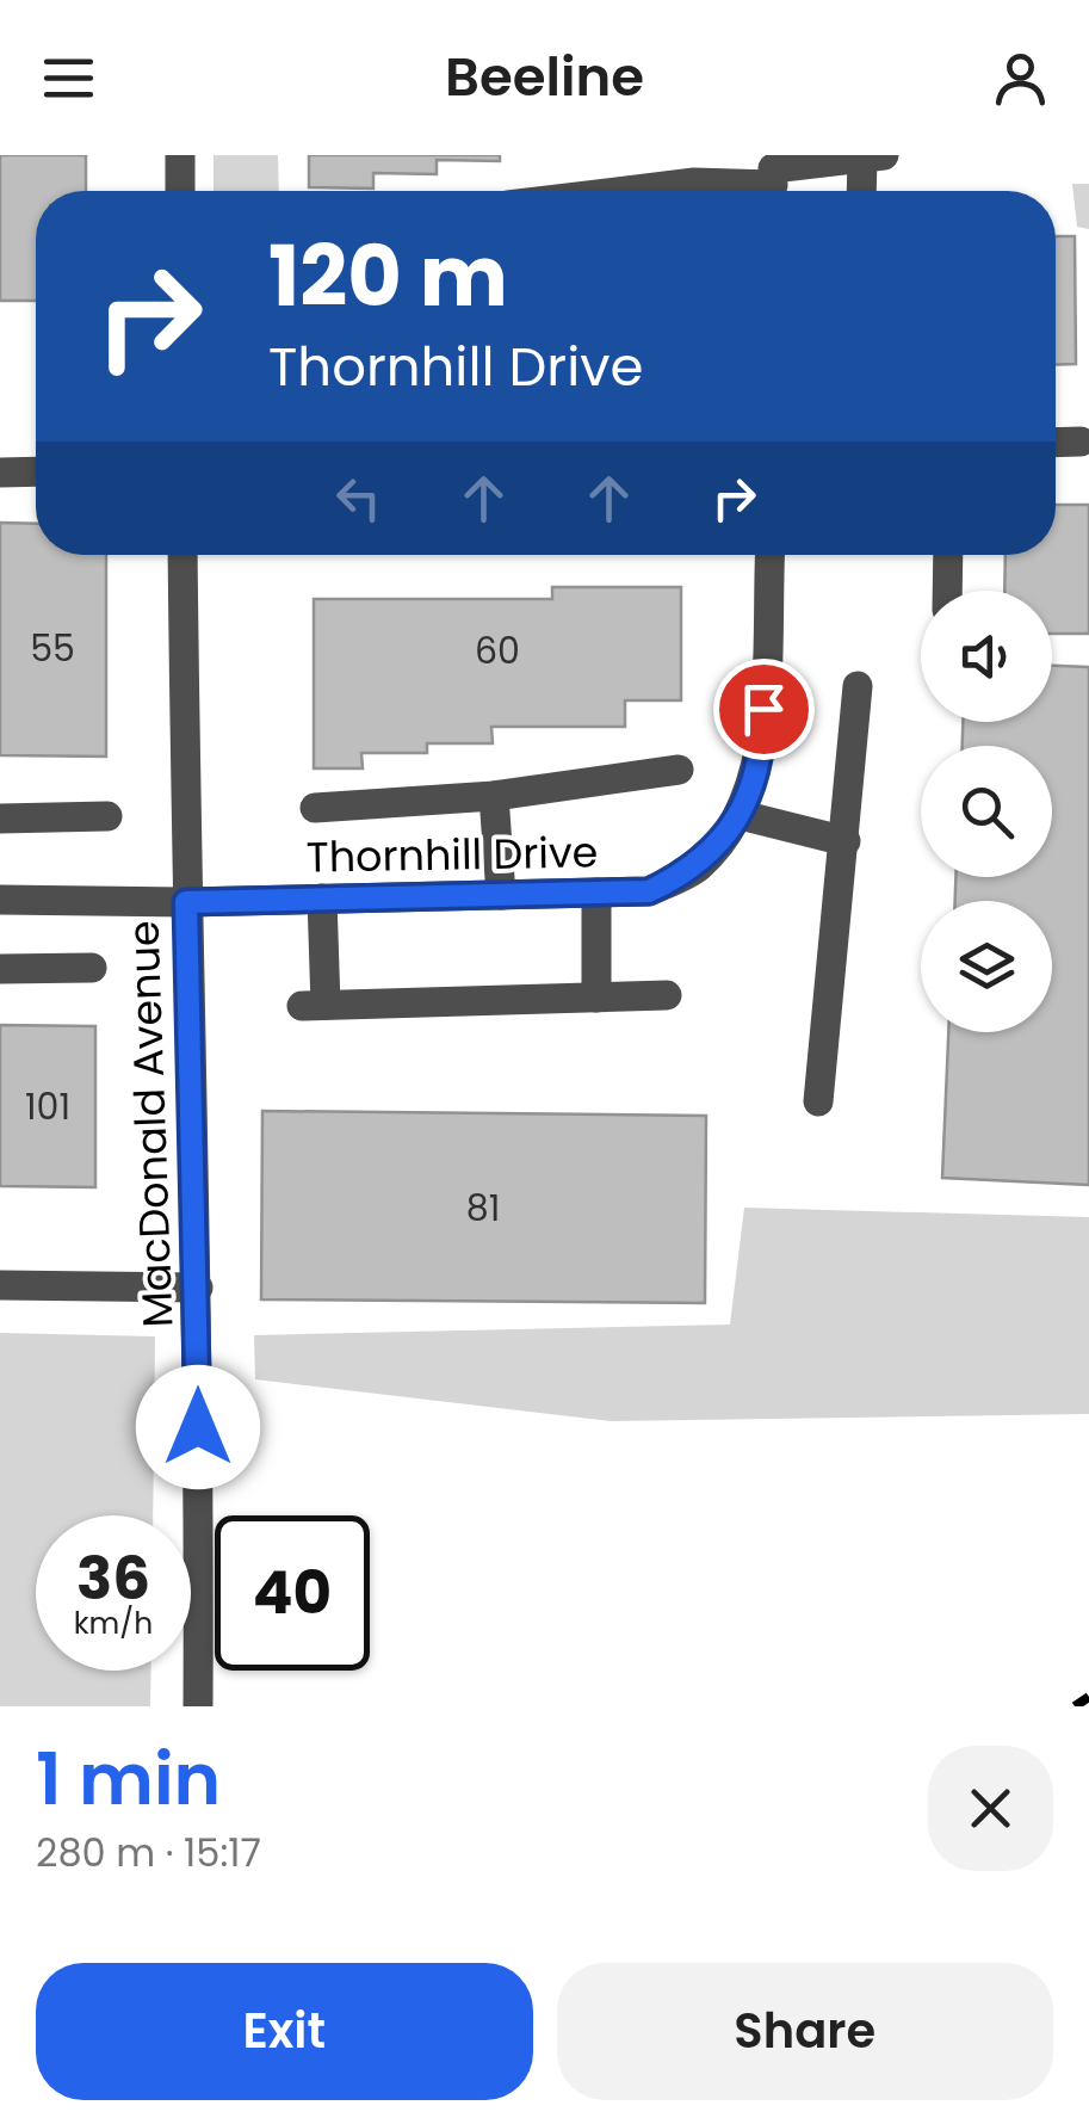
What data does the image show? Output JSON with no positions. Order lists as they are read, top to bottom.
{
  "streets": {
    "street": ["Thornhill Drive", "MacDonald Avenue"]
  },
  "crossings": [
    ["Thornhill Drive", "MacDonald Avenue"]
  ],
  "house_numbers": [
    "55",
    "60",
    "101",
    "81"
  ],
  "page": {
    "header": "Beeline",
    "turn": ["120 m", "Thornhill Drive"],
    "speed": "36 km/h",
    "limit": "40",
    "heading": ["1 min", "280 m · 15:17"],
    "buttons": ["Exit", "Share"]
  }
}
